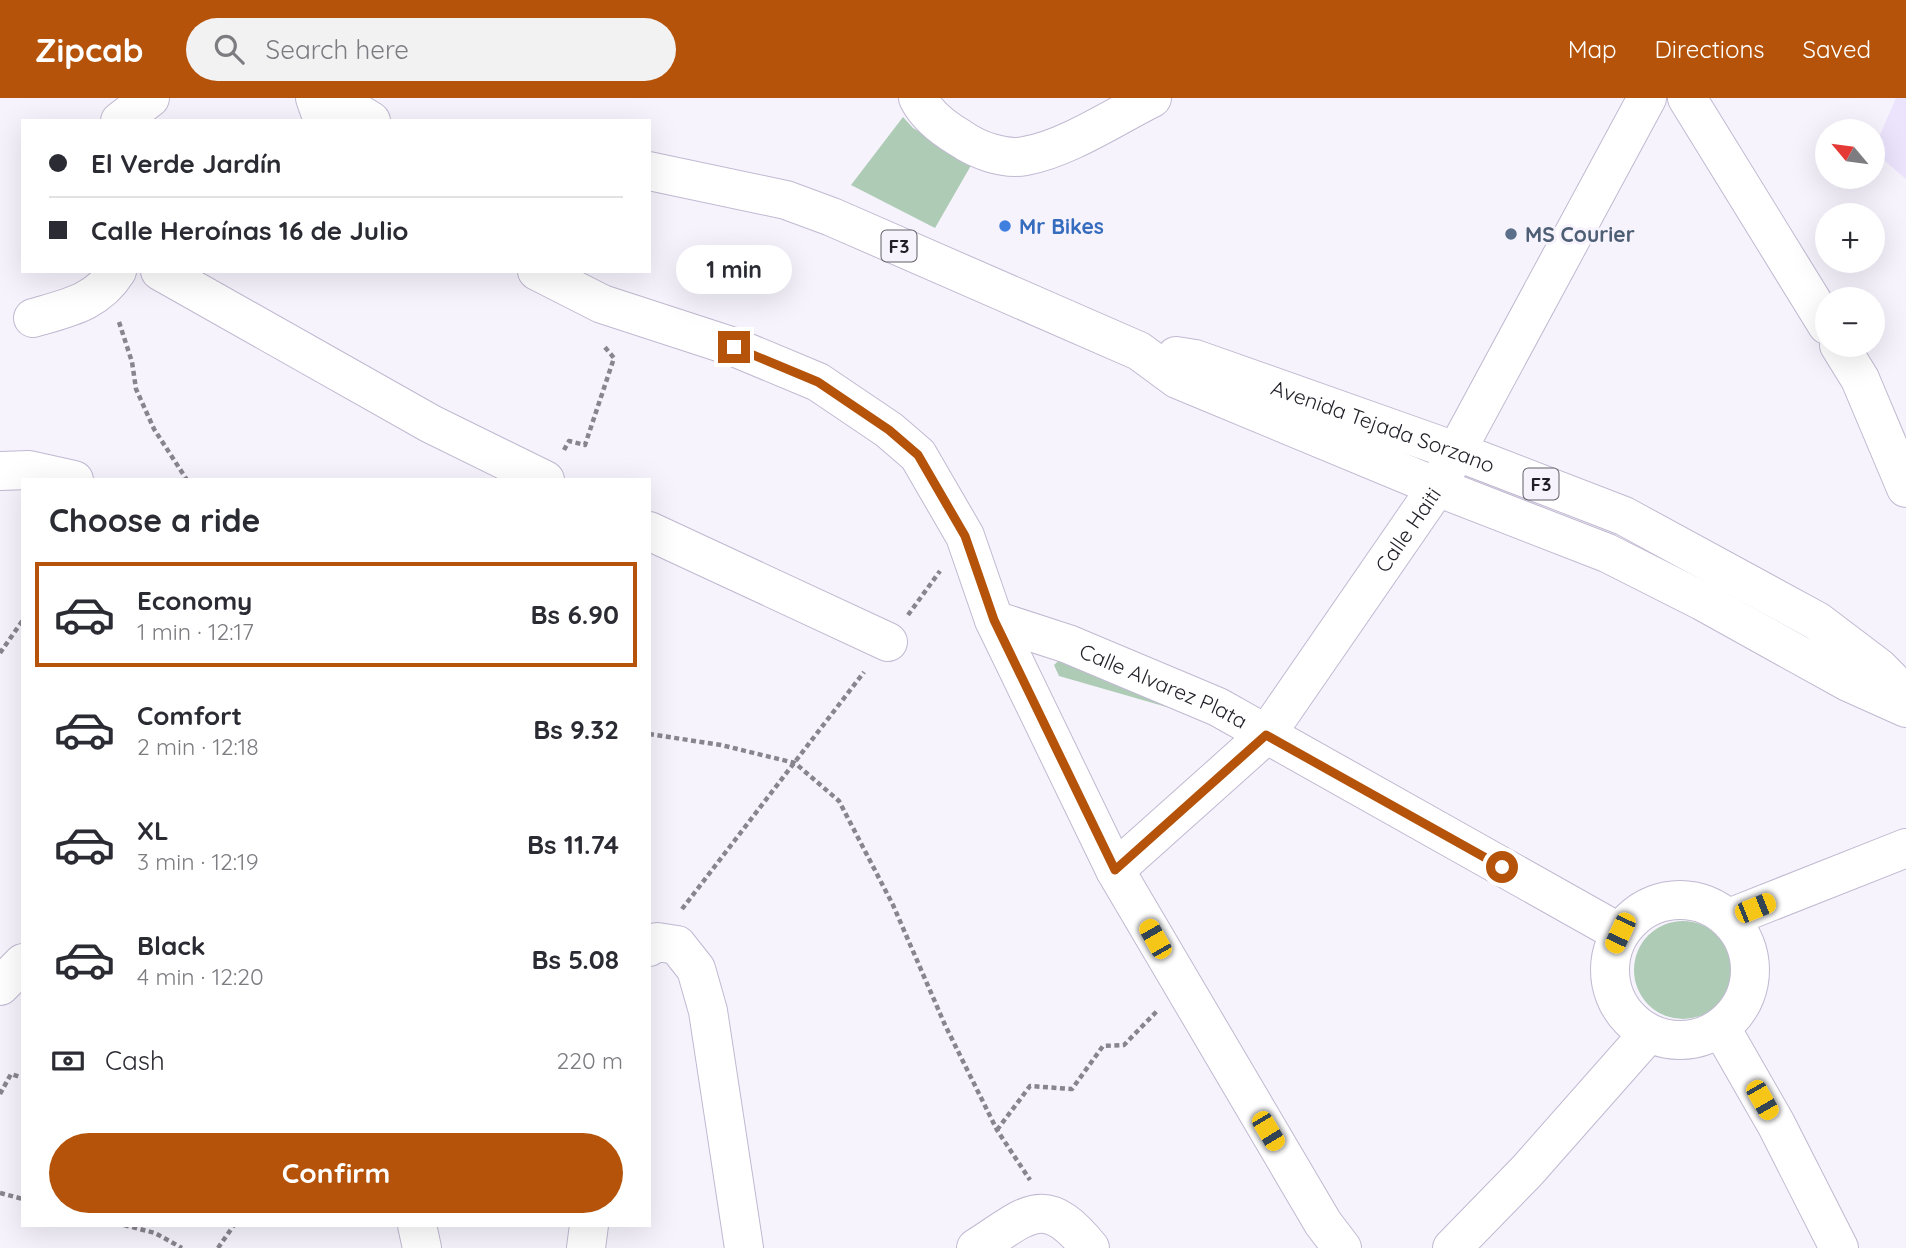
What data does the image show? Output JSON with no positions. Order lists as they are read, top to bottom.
{
  "streets": {
    "street": [
      "F3",
      "Avenida Tejada Sorzano",
      "Calle Haiti",
      "Calle Alvarez Plata"
    ]
  },
  "crossings": [
    ["Avenida Tejada Sorzano", "Calle Haiti"],
    ["Calle Haiti", "Calle Alvarez Plata"]
  ],
  "places": ["Mr Bikes", "MS Courier"],
  "north": "top left",
  "page": {
    "header": "Zipcab",
    "search": "Search here",
    "nav": ["Map", "Directions", "Saved"],
    "map_buttons": ["+", "−"],
    "banner": ["El Verde Jardín", "Calle Heroínas 16 de Julio"],
    "bubble": "1 min",
    "heading": "Choose a ride",
    "list": [
      {
        "name": "Economy",
        "note": "1 min · 12:17",
        "value": "Bs 6.90"
      },
      {
        "name": "Comfort",
        "note": "2 min · 12:18",
        "value": "Bs 9.32"
      },
      {
        "name": "XL",
        "note": "3 min · 12:19",
        "value": "Bs 11.74"
      },
      {
        "name": "Black",
        "note": "4 min · 12:20",
        "value": "Bs 5.08"
      }
    ],
    "pay": ["Cash", "220 m"],
    "buttons": "Confirm"
  }
}
